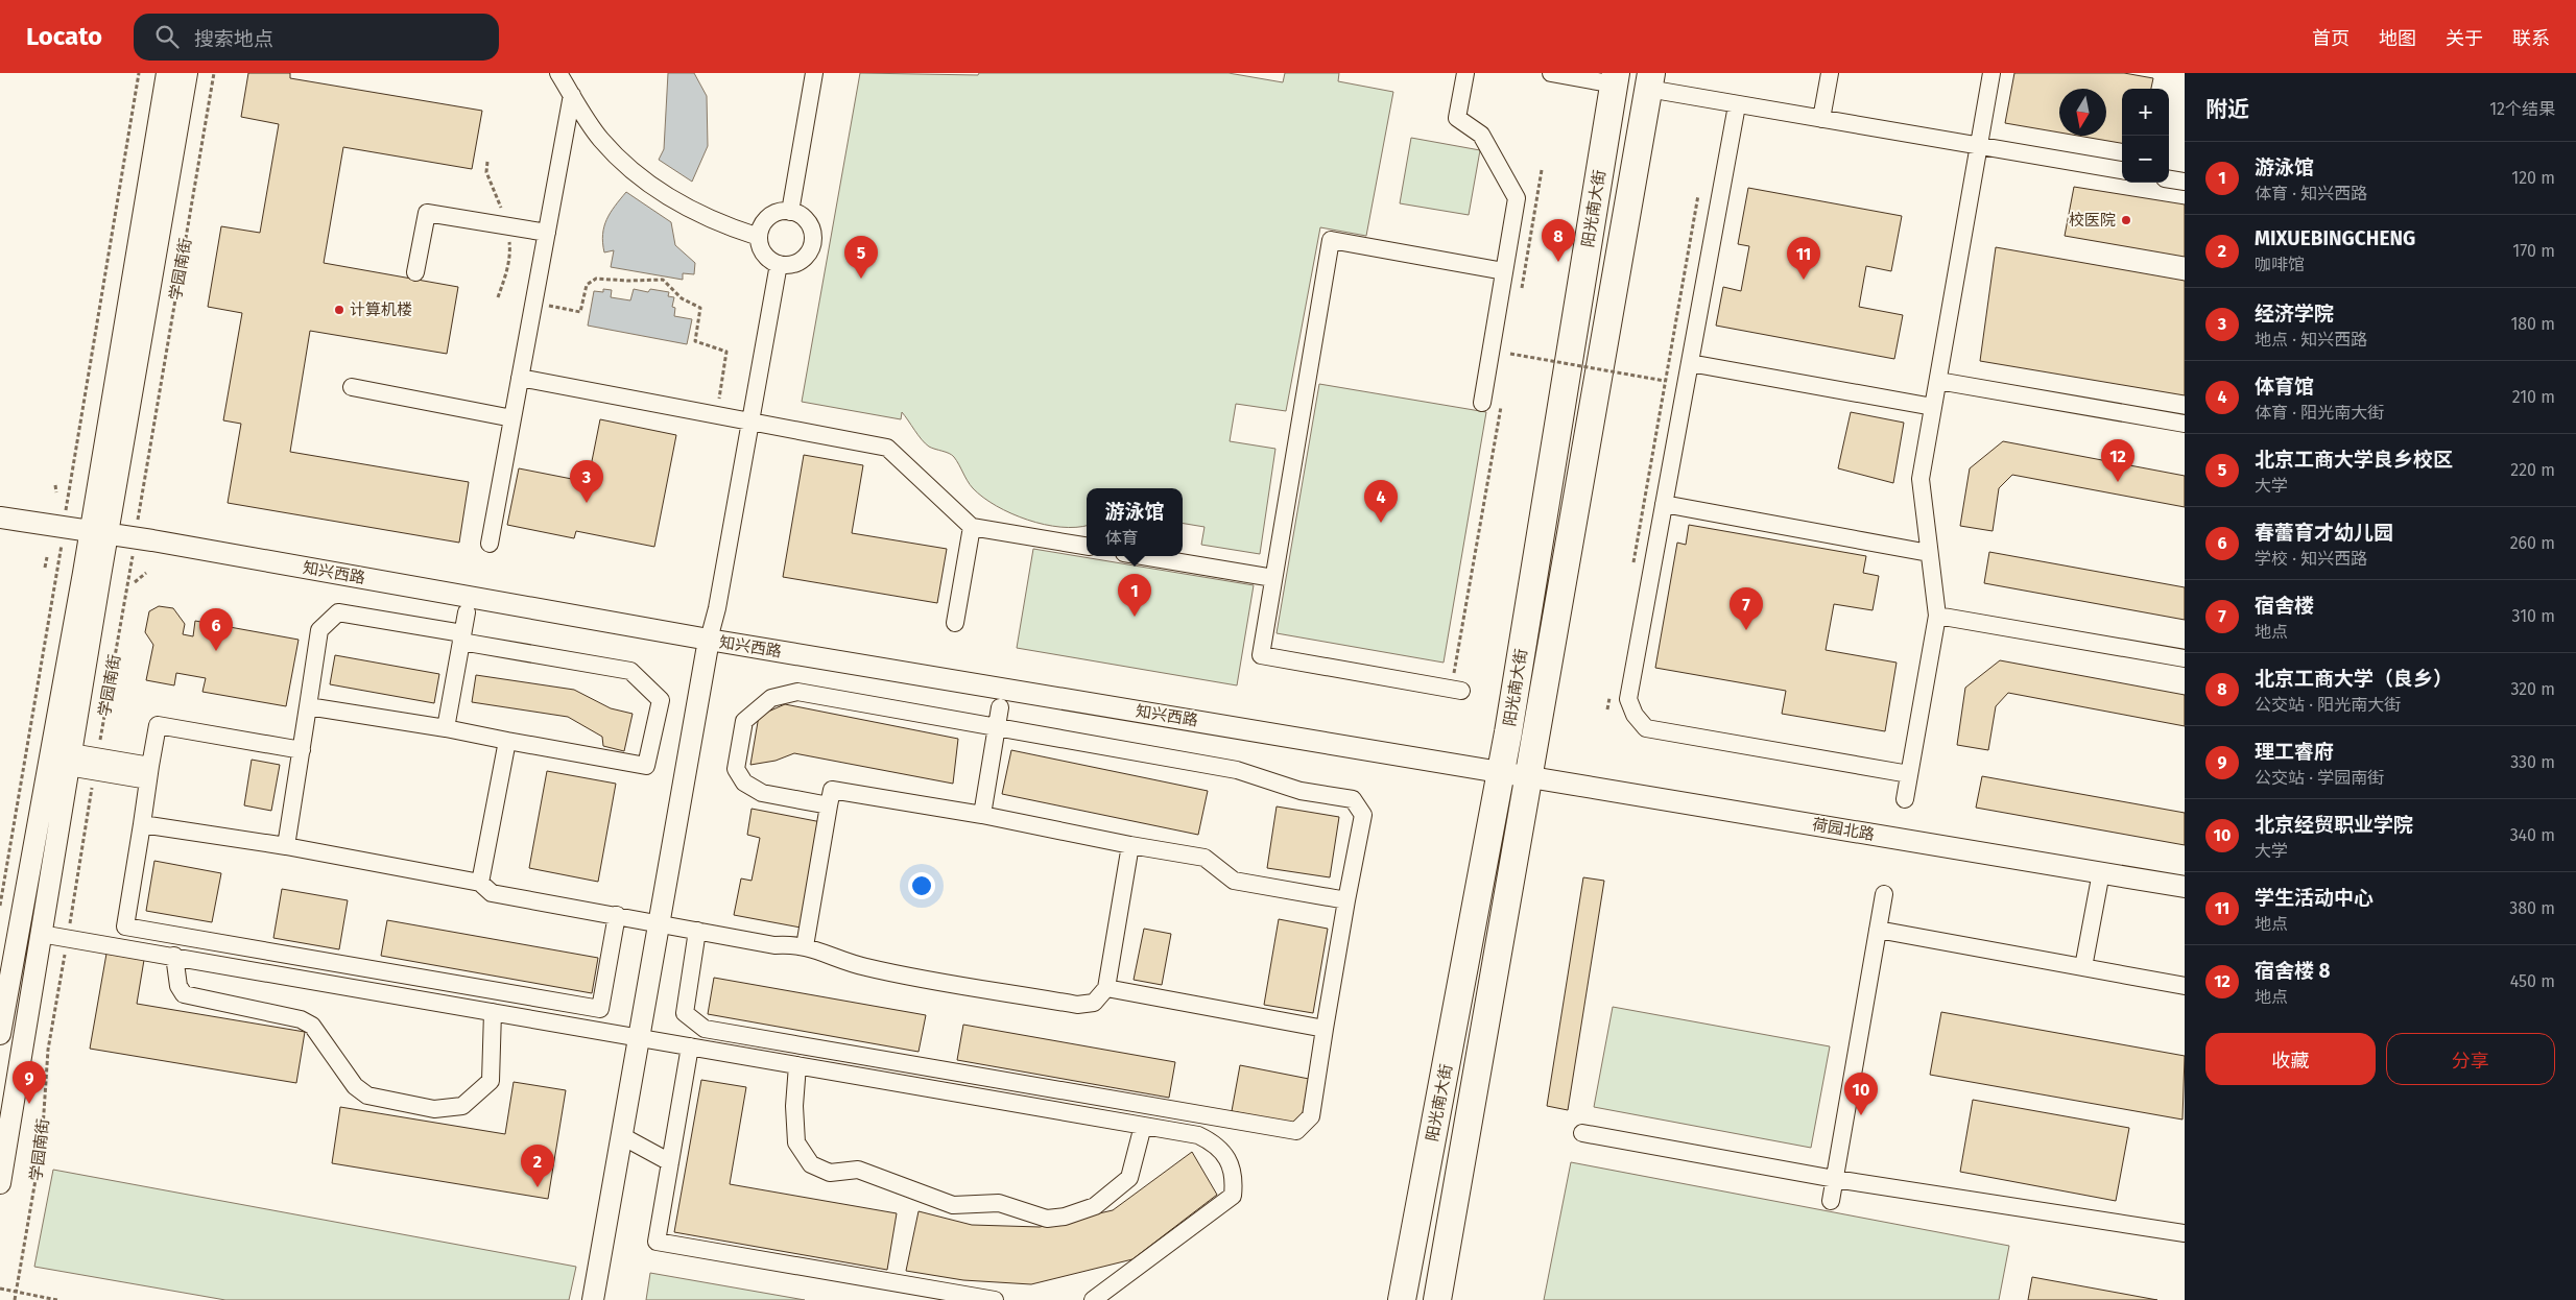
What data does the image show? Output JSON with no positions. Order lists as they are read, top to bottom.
{
  "streets": {
    "main road": ["阳光南大街"],
    "street": ["学园南街", "知兴西路", "荷园北路"]
  },
  "crossings": [
    ["阳光南大街", "知兴西路"],
    ["阳光南大街", "荷园北路"],
    ["学园南街", "知兴西路"],
    ["知兴西路", "荷园北路"]
  ],
  "places": ["校医院", "计算机楼"],
  "north": "bottom",
  "page": {
    "header": "Locato",
    "search": "搜索地点",
    "nav": [
      "首页",
      "地图",
      "关于",
      "联系"
    ],
    "heading": ["附近", "12个结果"],
    "map_buttons": ["+", "−"],
    "list": [
      {
        "mark": "1",
        "name": "游泳馆",
        "note": "体育 · 知兴西路",
        "value": "120 m"
      },
      {
        "mark": "2",
        "name": "MIXUEBINGCHENG",
        "note": "咖啡馆",
        "value": "170 m"
      },
      {
        "mark": "3",
        "name": "经济学院",
        "note": "地点 · 知兴西路",
        "value": "180 m"
      },
      {
        "mark": "4",
        "name": "体育馆",
        "note": "体育 · 阳光南大街",
        "value": "210 m"
      },
      {
        "mark": "5",
        "name": "北京工商大学良乡校区",
        "note": "大学",
        "value": "220 m"
      },
      {
        "mark": "6",
        "name": "春蕾育才幼儿园",
        "note": "学校 · 知兴西路",
        "value": "260 m"
      },
      {
        "mark": "7",
        "name": "宿舍楼",
        "note": "地点",
        "value": "310 m"
      },
      {
        "mark": "8",
        "name": "北京工商大学（良乡）",
        "note": "公交站 · 阳光南大街",
        "value": "320 m"
      },
      {
        "mark": "9",
        "name": "理工睿府",
        "note": "公交站 · 学园南街",
        "value": "330 m"
      },
      {
        "mark": "10",
        "name": "北京经贸职业学院",
        "note": "大学",
        "value": "340 m"
      },
      {
        "mark": "11",
        "name": "学生活动中心",
        "note": "地点",
        "value": "380 m"
      },
      {
        "mark": "12",
        "name": "宿舍楼 8",
        "note": "地点",
        "value": "450 m"
      }
    ],
    "pins": [
      "8",
      "5",
      "11",
      "12",
      "3",
      "4",
      "1",
      "7",
      "6",
      "9",
      "10",
      "2"
    ],
    "popup": ["游泳馆", "体育"],
    "buttons": ["收藏", "分享"]
  }
}
